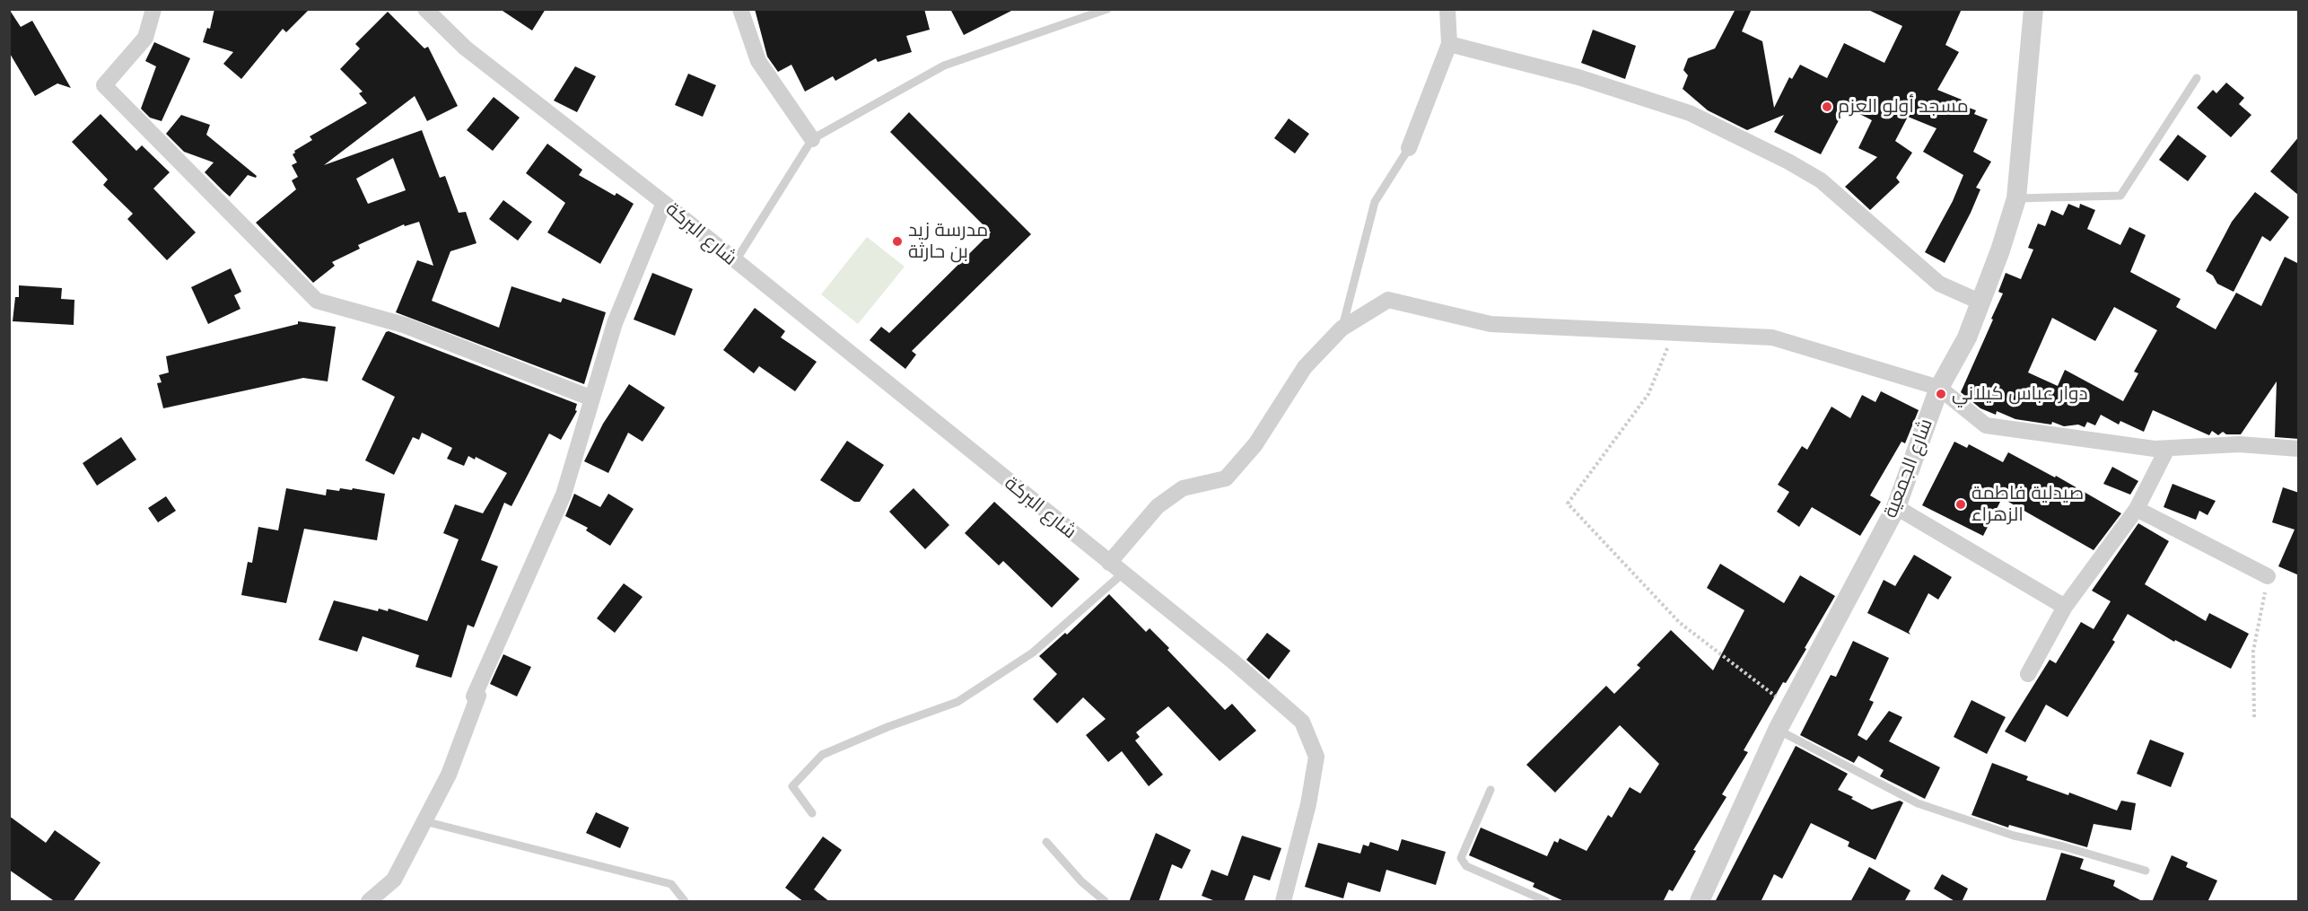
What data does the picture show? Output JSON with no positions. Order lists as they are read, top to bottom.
{
  "streets": {
    "street": ["شارع البركة", "شارع الجمعية"]
  },
  "places": [
    "مسجد أولو العزم",
    "مدرسة زيد بن حارثة",
    "دوار عباس كيلاني",
    "صيدلية فاطمة الزهراء"
  ]
}
